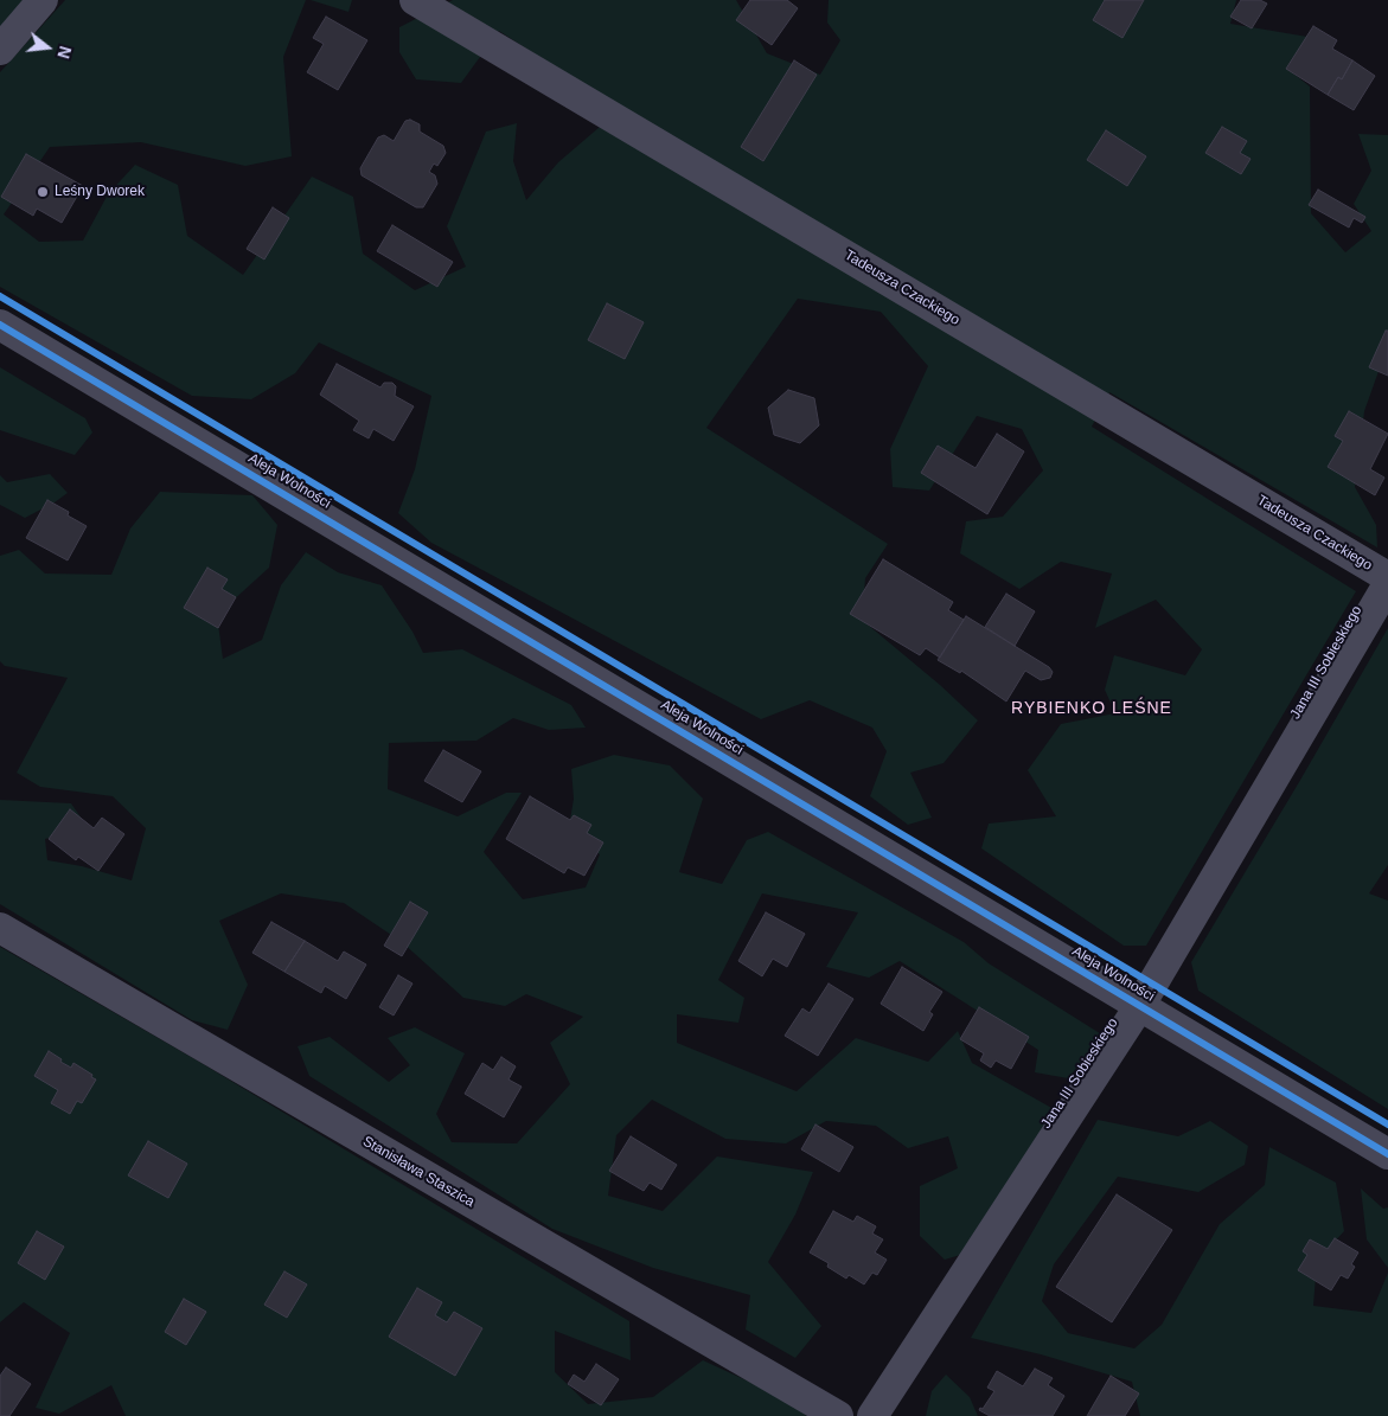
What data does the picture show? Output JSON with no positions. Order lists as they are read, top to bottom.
{
  "streets": {
    "street": [
      "Tadeusza Czackiego",
      "Aleja Wolności",
      "Jana III Sobieskiego",
      "Stanisława Staszica"
    ]
  },
  "crossings": [
    ["Aleja Wolności", "Jana III Sobieskiego"]
  ],
  "districts": ["RYBIENKO LEŚNE"],
  "places": ["Leśny Dworek"],
  "north": "right"
}
